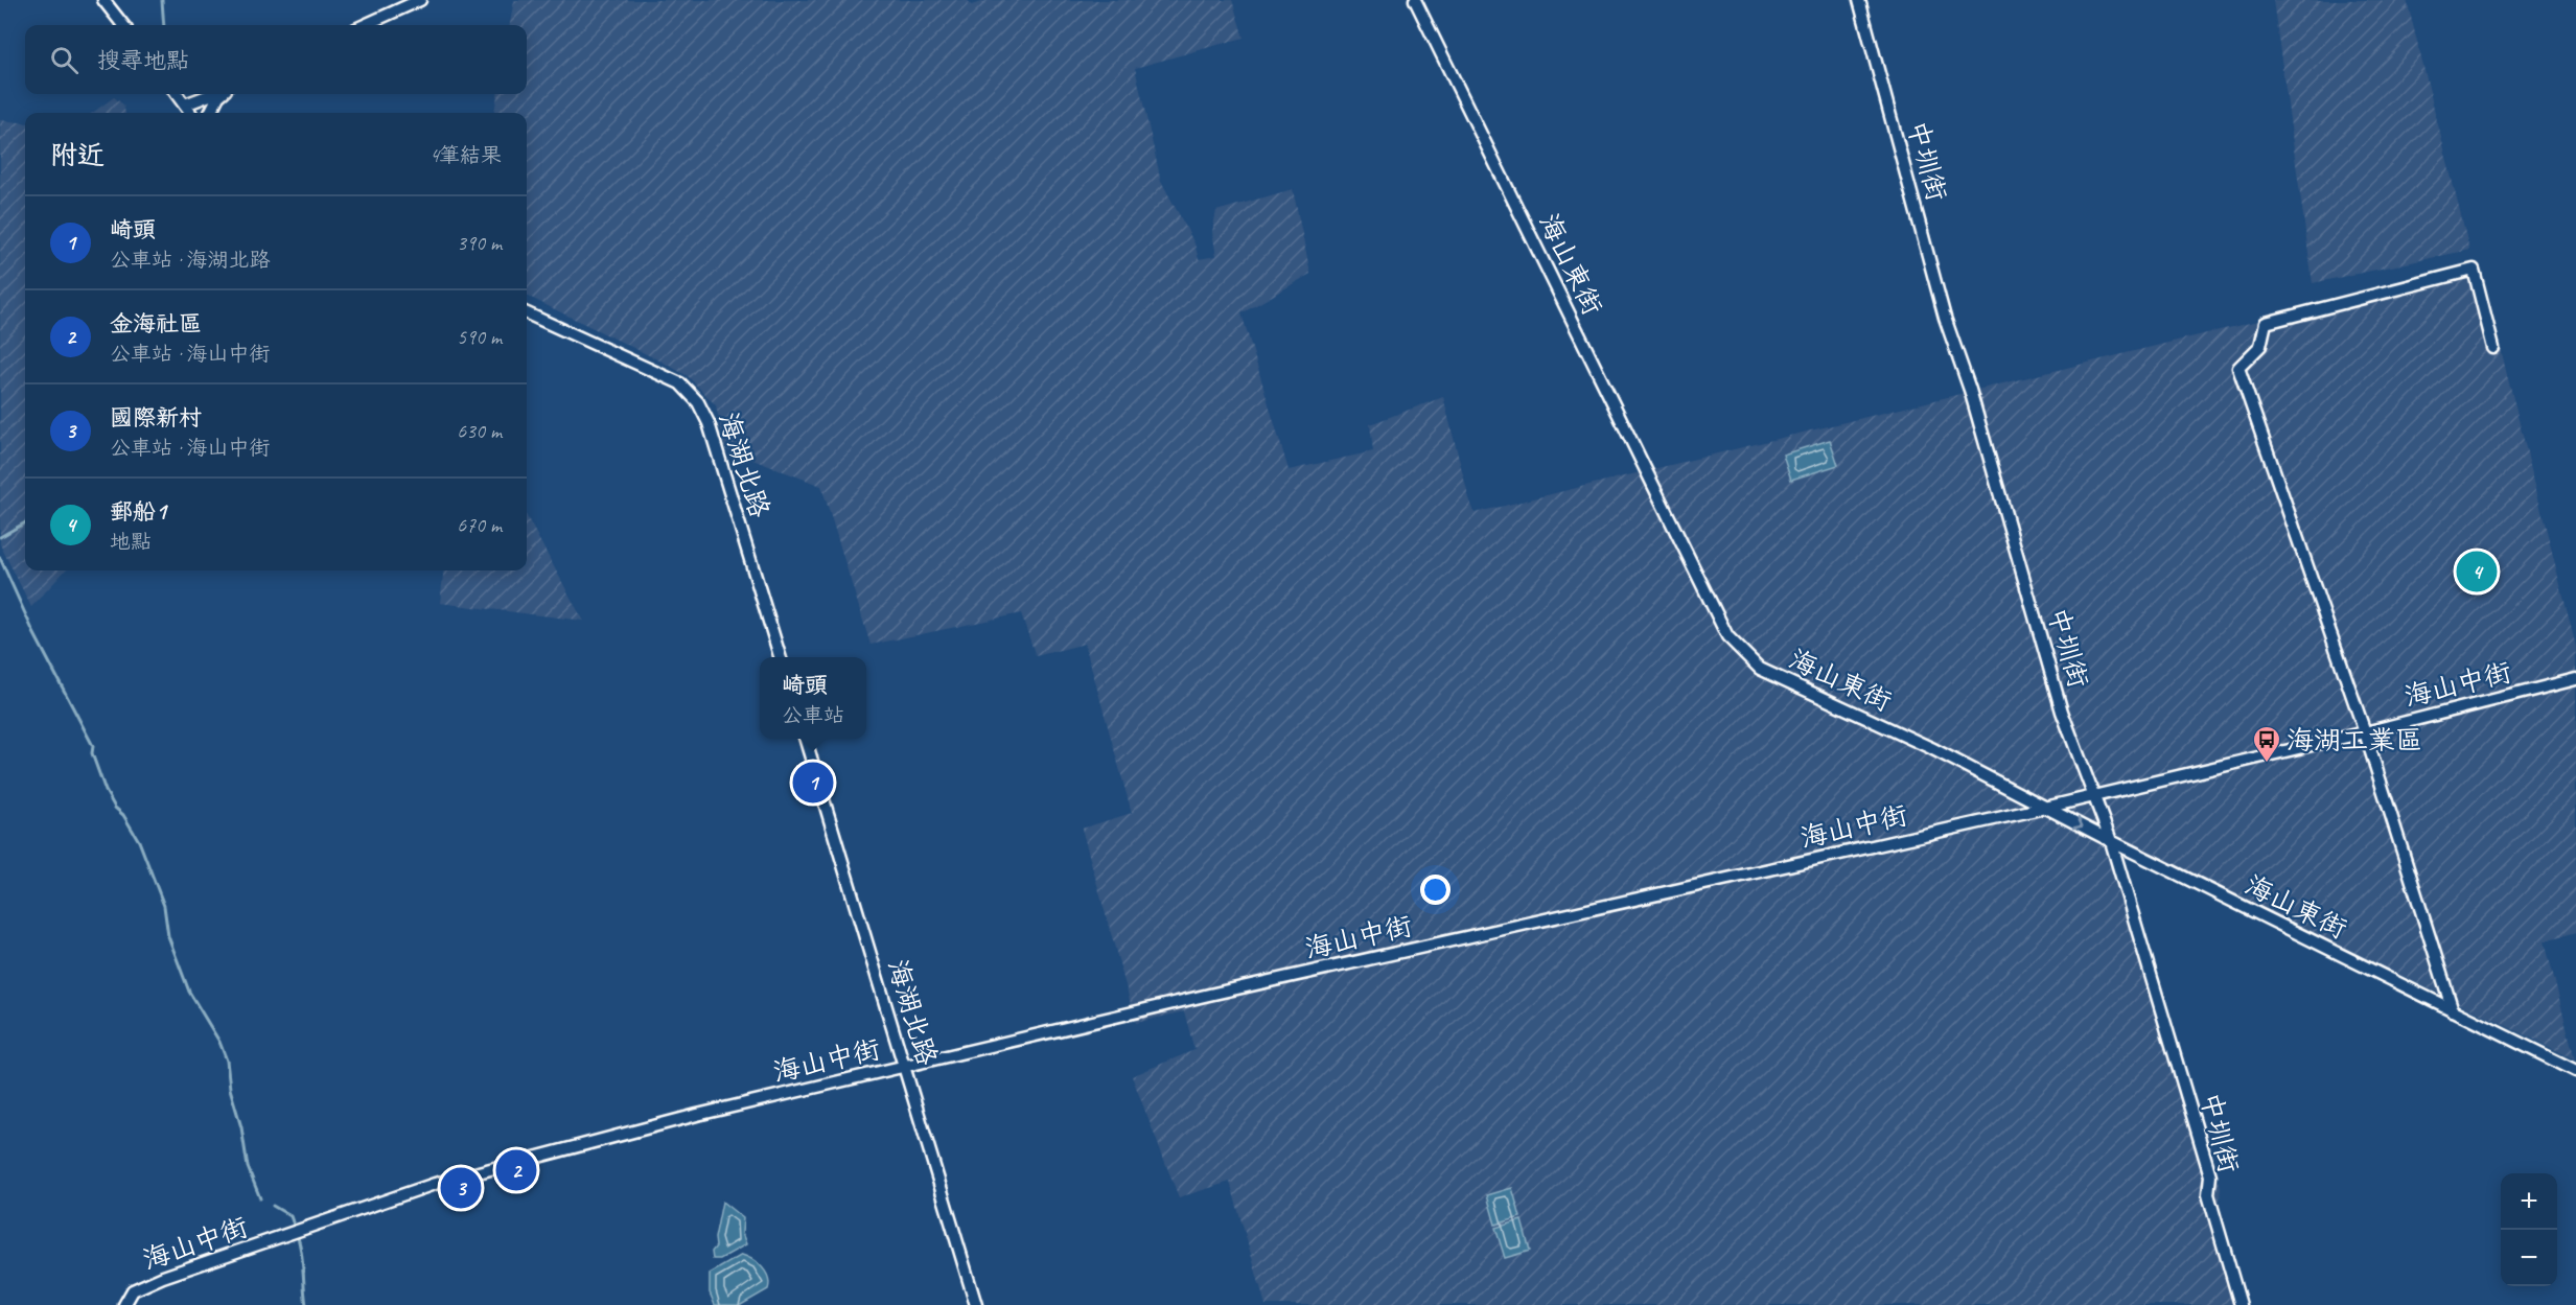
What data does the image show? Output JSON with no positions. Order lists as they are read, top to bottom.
{
  "streets": {
    "street": [
      "中圳街",
      "海山東街",
      "海湖北路",
      "海山中街"
    ]
  },
  "crossings": [
    ["中圳街", "海山東街"],
    ["中圳街", "海山中街"],
    ["海山東街", "海山中街"],
    ["海湖北路", "海山中街"]
  ],
  "places": {
    "bus stop": ["海湖工業區"]
  },
  "page": {
    "search": "搜尋地點",
    "heading": ["附近", "4筆結果"],
    "list": [
      {
        "mark": "1",
        "name": "崎頭",
        "note": "公車站 · 海湖北路",
        "value": "390 m"
      },
      {
        "mark": "2",
        "name": "金海社區",
        "note": "公車站 · 海山中街",
        "value": "590 m"
      },
      {
        "mark": "3",
        "name": "國際新村",
        "note": "公車站 · 海山中街",
        "value": "630 m"
      },
      {
        "mark": "4",
        "name": "郵船1",
        "note": "地點",
        "value": "670 m"
      }
    ],
    "pins": [
      "4",
      "1",
      "2",
      "3"
    ],
    "popup": ["崎頭", "公車站"],
    "map_buttons": ["+", "−"]
  }
}
